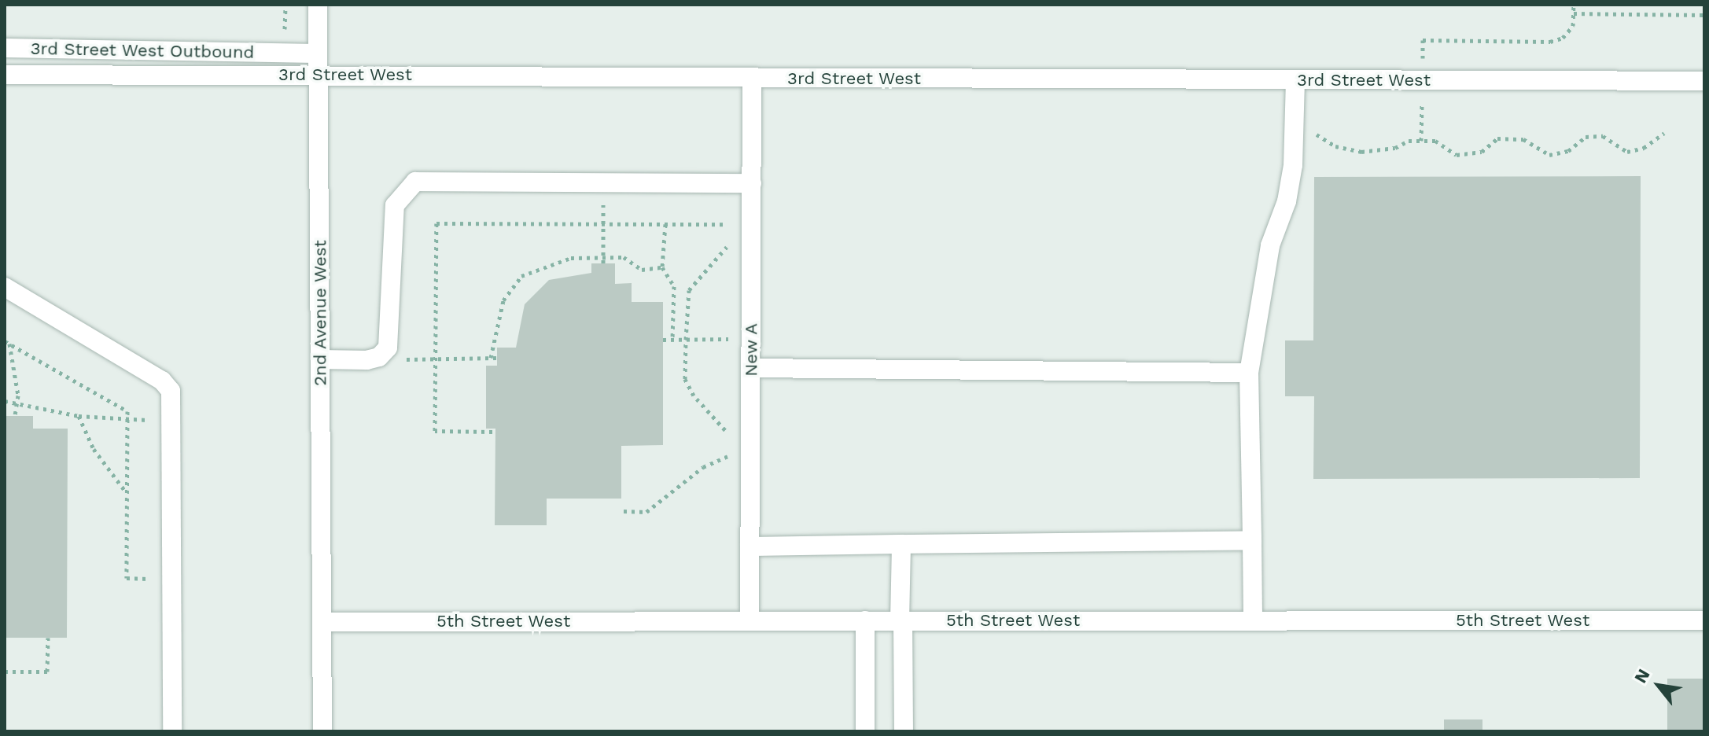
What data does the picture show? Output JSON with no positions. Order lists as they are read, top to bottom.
{
  "streets": {
    "street": [
      "3rd Street West Outbound",
      "3rd Street West",
      "2nd Avenue West",
      "New A",
      "5th Street West"
    ]
  },
  "crossings": [
    ["3rd Street West Outbound", "2nd Avenue West"],
    ["3rd Street West", "2nd Avenue West"],
    ["3rd Street West", "New A"],
    ["2nd Avenue West", "5th Street West"],
    ["New A", "5th Street West"]
  ],
  "north": "top left"
}
